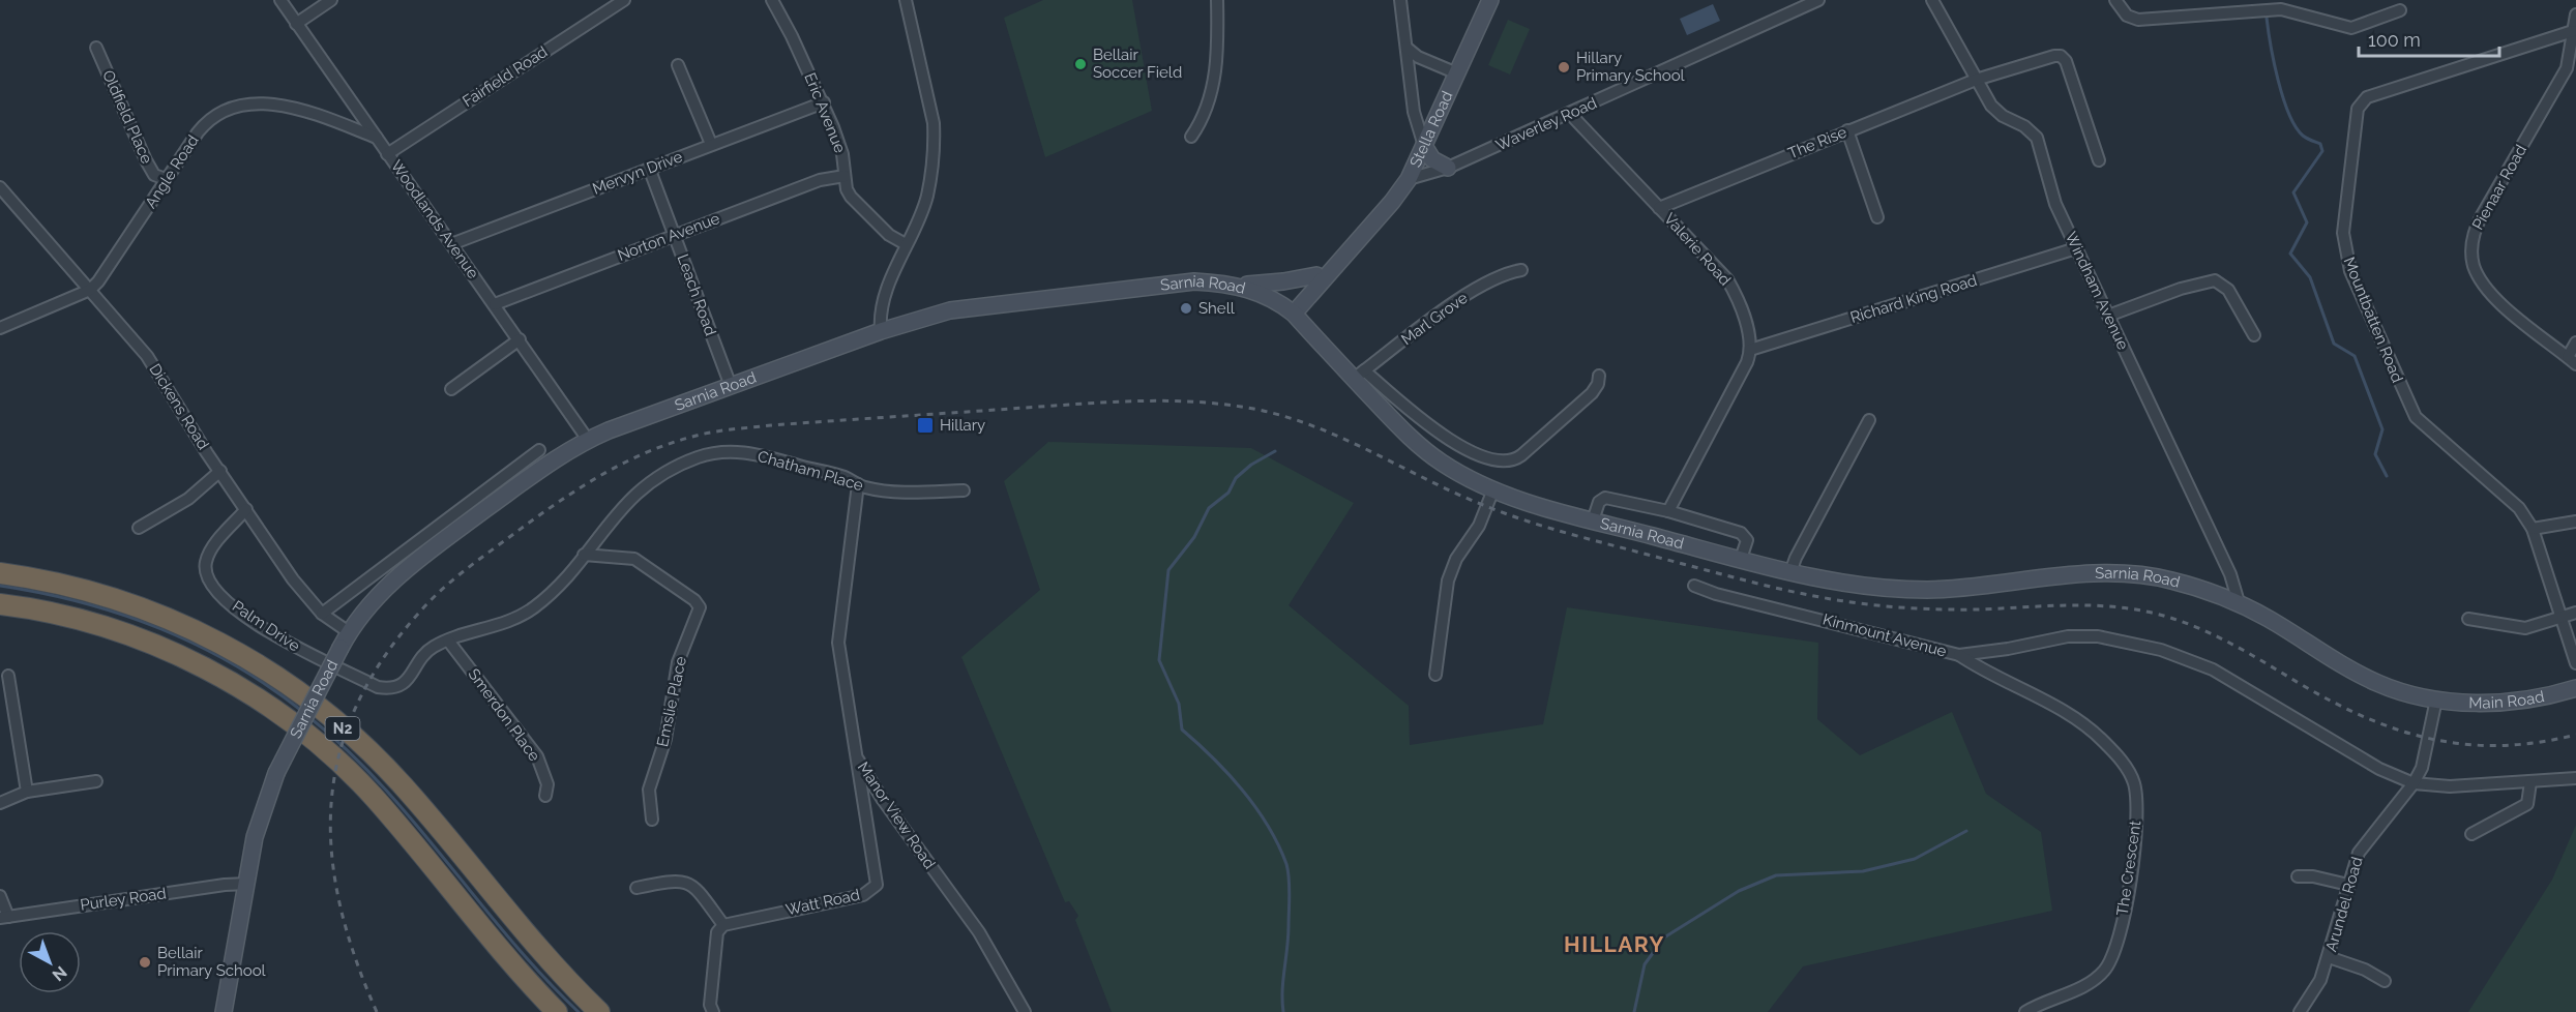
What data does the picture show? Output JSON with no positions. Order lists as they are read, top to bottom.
{
  "streets": {
    "highway": ["N2"],
    "main road": ["Stella Road", "Sarnia Road", "Main Road"],
    "street": [
      "Fairfield Road",
      "Eric Avenue",
      "Oldfield Place",
      "Waverley Road",
      "The Rise",
      "Angle Road",
      "Mervyn Drive",
      "Pienaar Road",
      "Woodlands Avenue",
      "Norton Avenue",
      "Valerie Road",
      "Windham Avenue",
      "Leach Road",
      "Richard King Road",
      "Marl Grove",
      "Mountbatten Road",
      "Dickens Road",
      "Chatham Place",
      "Palm Drive",
      "Kinmount Avenue",
      "Emslie Place",
      "Smerdon Place",
      "Manor View Road",
      "The Crescent",
      "Purley Road",
      "Watt Road",
      "Arundel Road"
    ]
  },
  "crossings": [
    ["Fairfield Road", "Woodlands Avenue"],
    ["Eric Avenue", "Mervyn Drive"],
    ["Eric Avenue", "Norton Avenue"],
    ["Oldfield Place", "Angle Road"],
    ["Waverley Road", "Stella Road"],
    ["Waverley Road", "Valerie Road"],
    ["Stella Road", "Sarnia Road"],
    ["The Rise", "Valerie Road"],
    ["The Rise", "Windham Avenue"],
    ["Angle Road", "Woodlands Avenue"],
    ["Angle Road", "Dickens Road"],
    ["Mervyn Drive", "Woodlands Avenue"],
    ["Mervyn Drive", "Leach Road"],
    ["Pienaar Road", "Mountbatten Road"],
    ["Woodlands Avenue", "Norton Avenue"],
    ["Woodlands Avenue", "Sarnia Road"],
    ["Norton Avenue", "Leach Road"],
    ["Valerie Road", "Richard King Road"],
    ["Sarnia Road", "Windham Avenue"],
    ["Sarnia Road", "Leach Road"],
    ["Sarnia Road", "Marl Grove"],
    ["Sarnia Road", "Dickens Road"],
    ["Sarnia Road", "Main Road"],
    ["Sarnia Road", "Purley Road"],
    ["Sarnia Road", "Arundel Road"],
    ["Windham Avenue", "Richard King Road"],
    ["Dickens Road", "Palm Drive"],
    ["Chatham Place", "Palm Drive"],
    ["Chatham Place", "Emslie Place"],
    ["Chatham Place", "Manor View Road"],
    ["Palm Drive", "Emslie Place"],
    ["Palm Drive", "Smerdon Place"],
    ["Kinmount Avenue", "The Crescent"],
    ["Kinmount Avenue", "Arundel Road"],
    ["Main Road", "Arundel Road"],
    ["Manor View Road", "Watt Road"]
  ],
  "districts": ["HILLARY"],
  "places": {
    "other": [
      "Bellair Soccer Field",
      "Hillary Primary School",
      "Shell",
      "Bellair Primary School"
    ],
    "transit": ["Hillary"]
  },
  "scale_bar": "100 m",
  "north": "bottom right"
}
